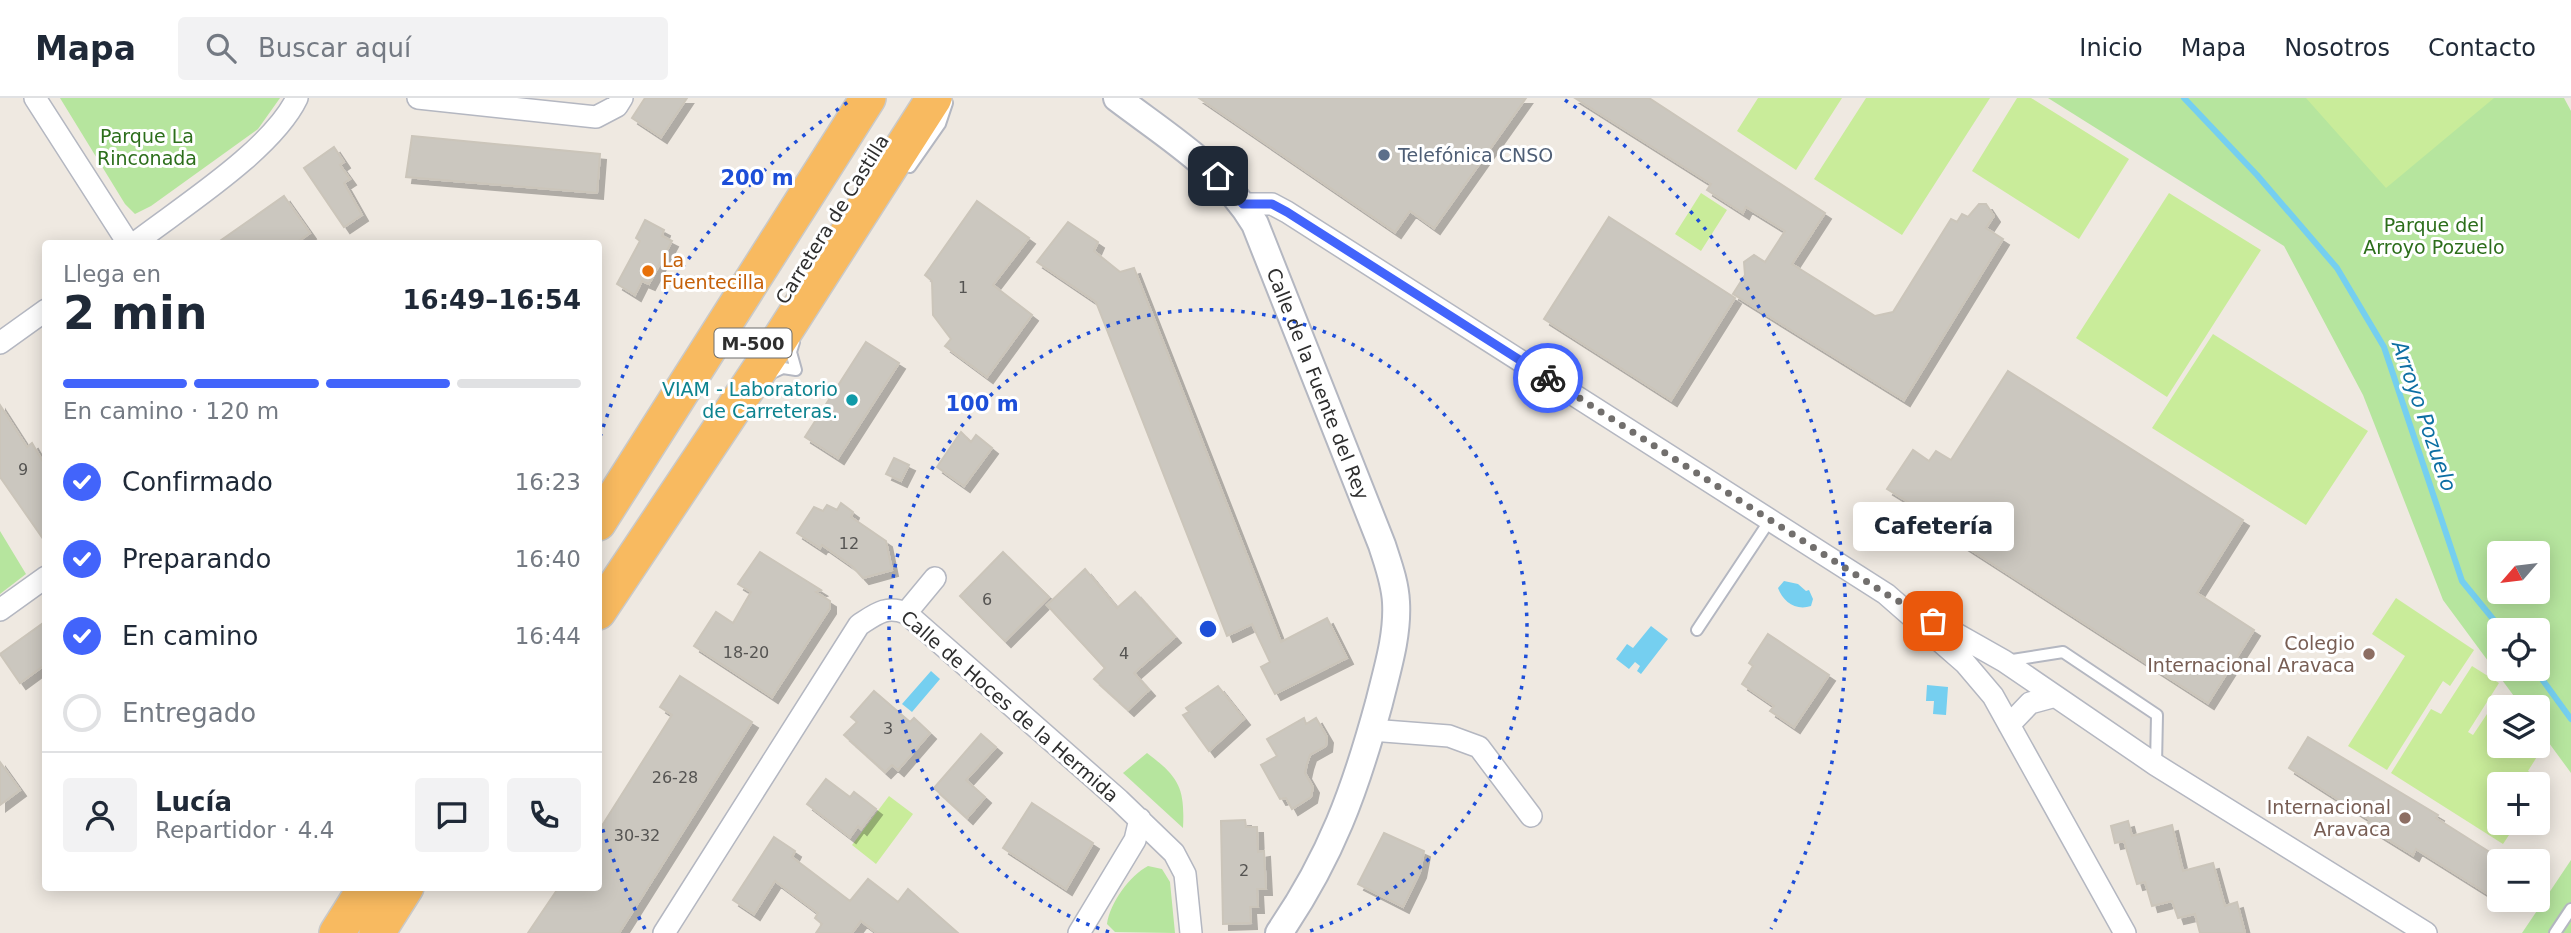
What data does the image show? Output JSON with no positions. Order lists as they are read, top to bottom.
{
  "streets": {
    "highway": ["Carretera de Castilla", "M-500"],
    "street": ["Calle de la Fuente del Rey", "Calle de Hoces de la Hermida"]
  },
  "crossings": [
    ["Carretera de Castilla", "M-500"]
  ],
  "water": ["Arroyo Pozuelo"],
  "parks": ["Parque La Rinconada", "Parque del Arroyo Pozuelo"],
  "places": [
    "Telefónica CNSO",
    "La Fuentecilla",
    "VIAM - Laboratorio de Carreteras.",
    "Cafetería",
    "Colegio Internacional Aravaca",
    "Internacional Aravaca"
  ],
  "house_numbers": [
    "1",
    "9",
    "12",
    "6",
    "18-20",
    "4",
    "3",
    "26-28",
    "30-32",
    "2"
  ],
  "north": "bottom left",
  "page": {
    "header": "Mapa",
    "search": "Buscar aquí",
    "nav": [
      "Inicio",
      "Mapa",
      "Nosotros",
      "Contacto"
    ],
    "heading": ["2 min", "Llega en", "16:49–16:54"],
    "panel": ["Lucía", "Repartidor · 4.4"],
    "bar": "En camino · 120 m",
    "list": [
      ["Confirmado", "16:23"],
      ["Preparando", "16:40"],
      ["En camino", "16:44"],
      "Entregado"
    ],
    "bubble": "Cafetería",
    "map_buttons": ["+", "−"]
  },
  "rings": ["200 m", "100 m"]
}
